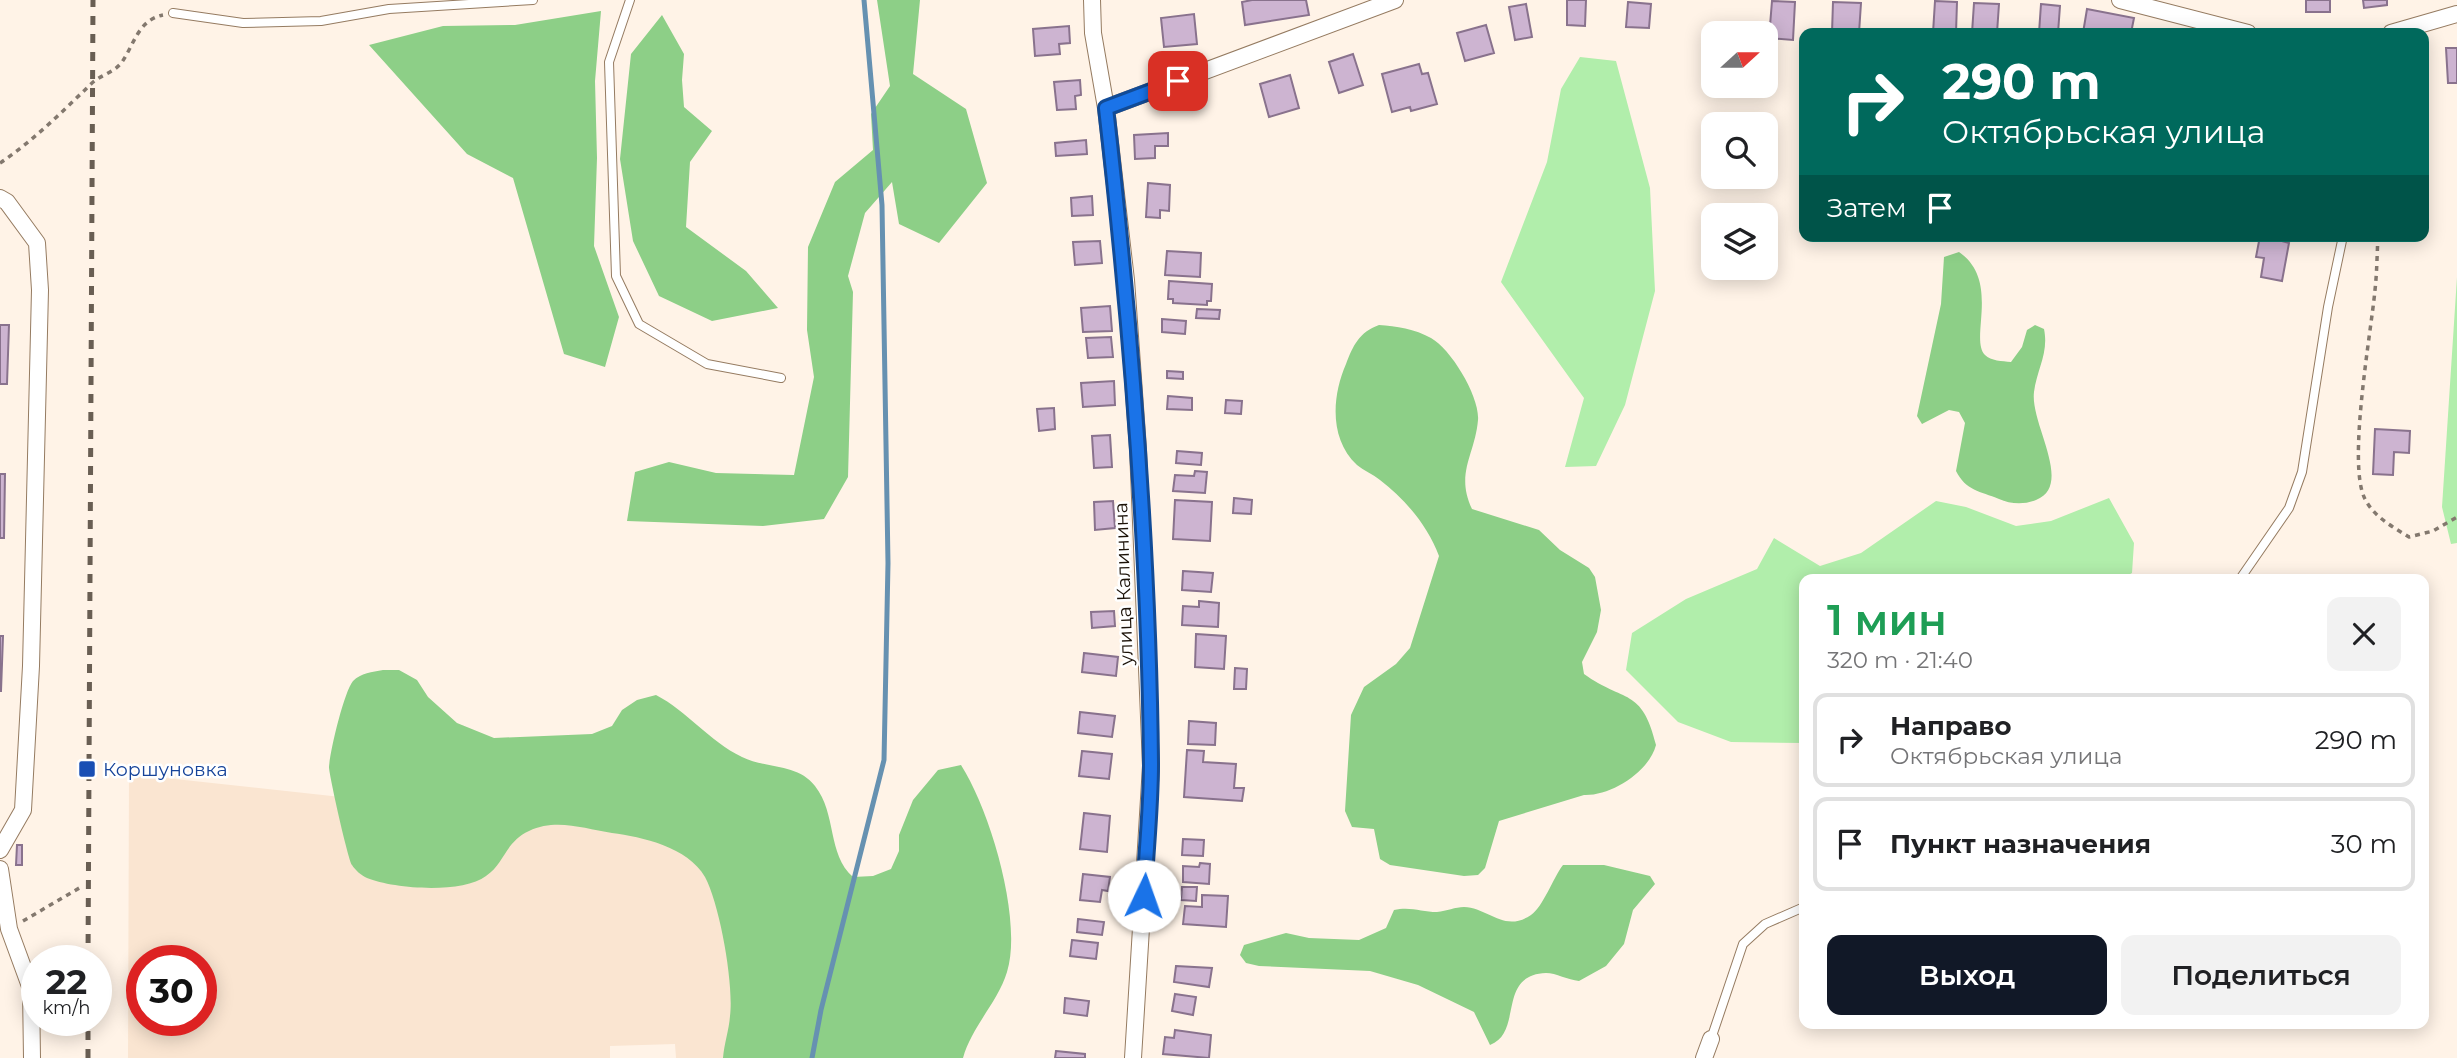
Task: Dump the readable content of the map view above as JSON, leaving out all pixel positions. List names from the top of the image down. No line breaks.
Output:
{"streets":{"street":["улица Калинина"]},"places":{"transit":["Коршуновка"]},"north":"right","page":{"turn":["290 m","Октябрьская улица"],"then":"Затем","heading":["1 мин","320 m · 21:40"],"list":[{"name":"Направо","note":"Октябрьская улица","value":"290 m"},{"name":"Пункт назначения","value":"30 m"}],"buttons":["Выход","Поделиться"],"speed":"22 km/h","limit":"30"}}
